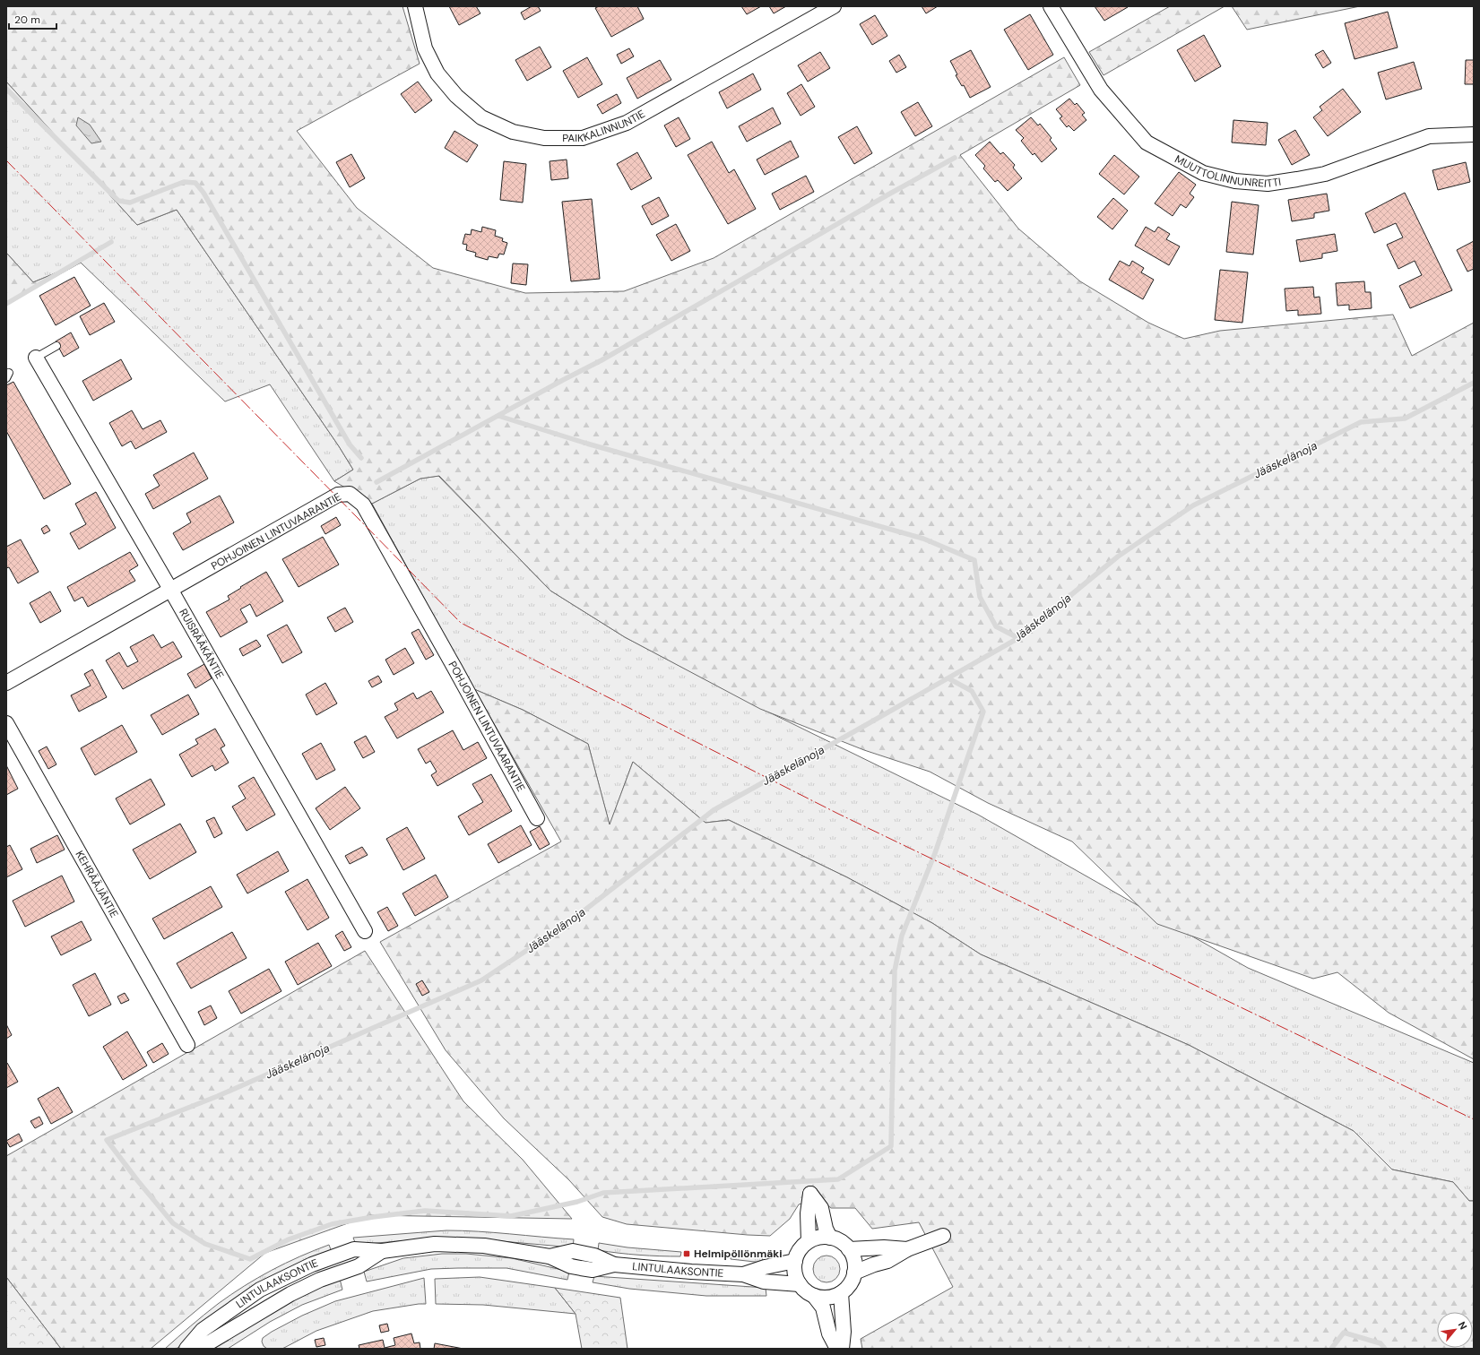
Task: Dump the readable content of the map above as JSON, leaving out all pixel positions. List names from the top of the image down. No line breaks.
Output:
{"streets":{"street":["PAIKKALINNUNTIE","MUUTTOLINNUNREITTI","POHJOINEN LINTUVAARANTIE","RUISRÄÄKÄNTIE","KEHRÄÄJÄNTIE","LINTULAAKSONTIE"]},"crossings":[["POHJOINEN LINTUVAARANTIE","RUISRÄÄKÄNTIE"]],"water":["Jääskelänoja"],"places":{"transit":["Helmipöllönmäki"]},"scale_bar":"20 m","north":"top right"}
